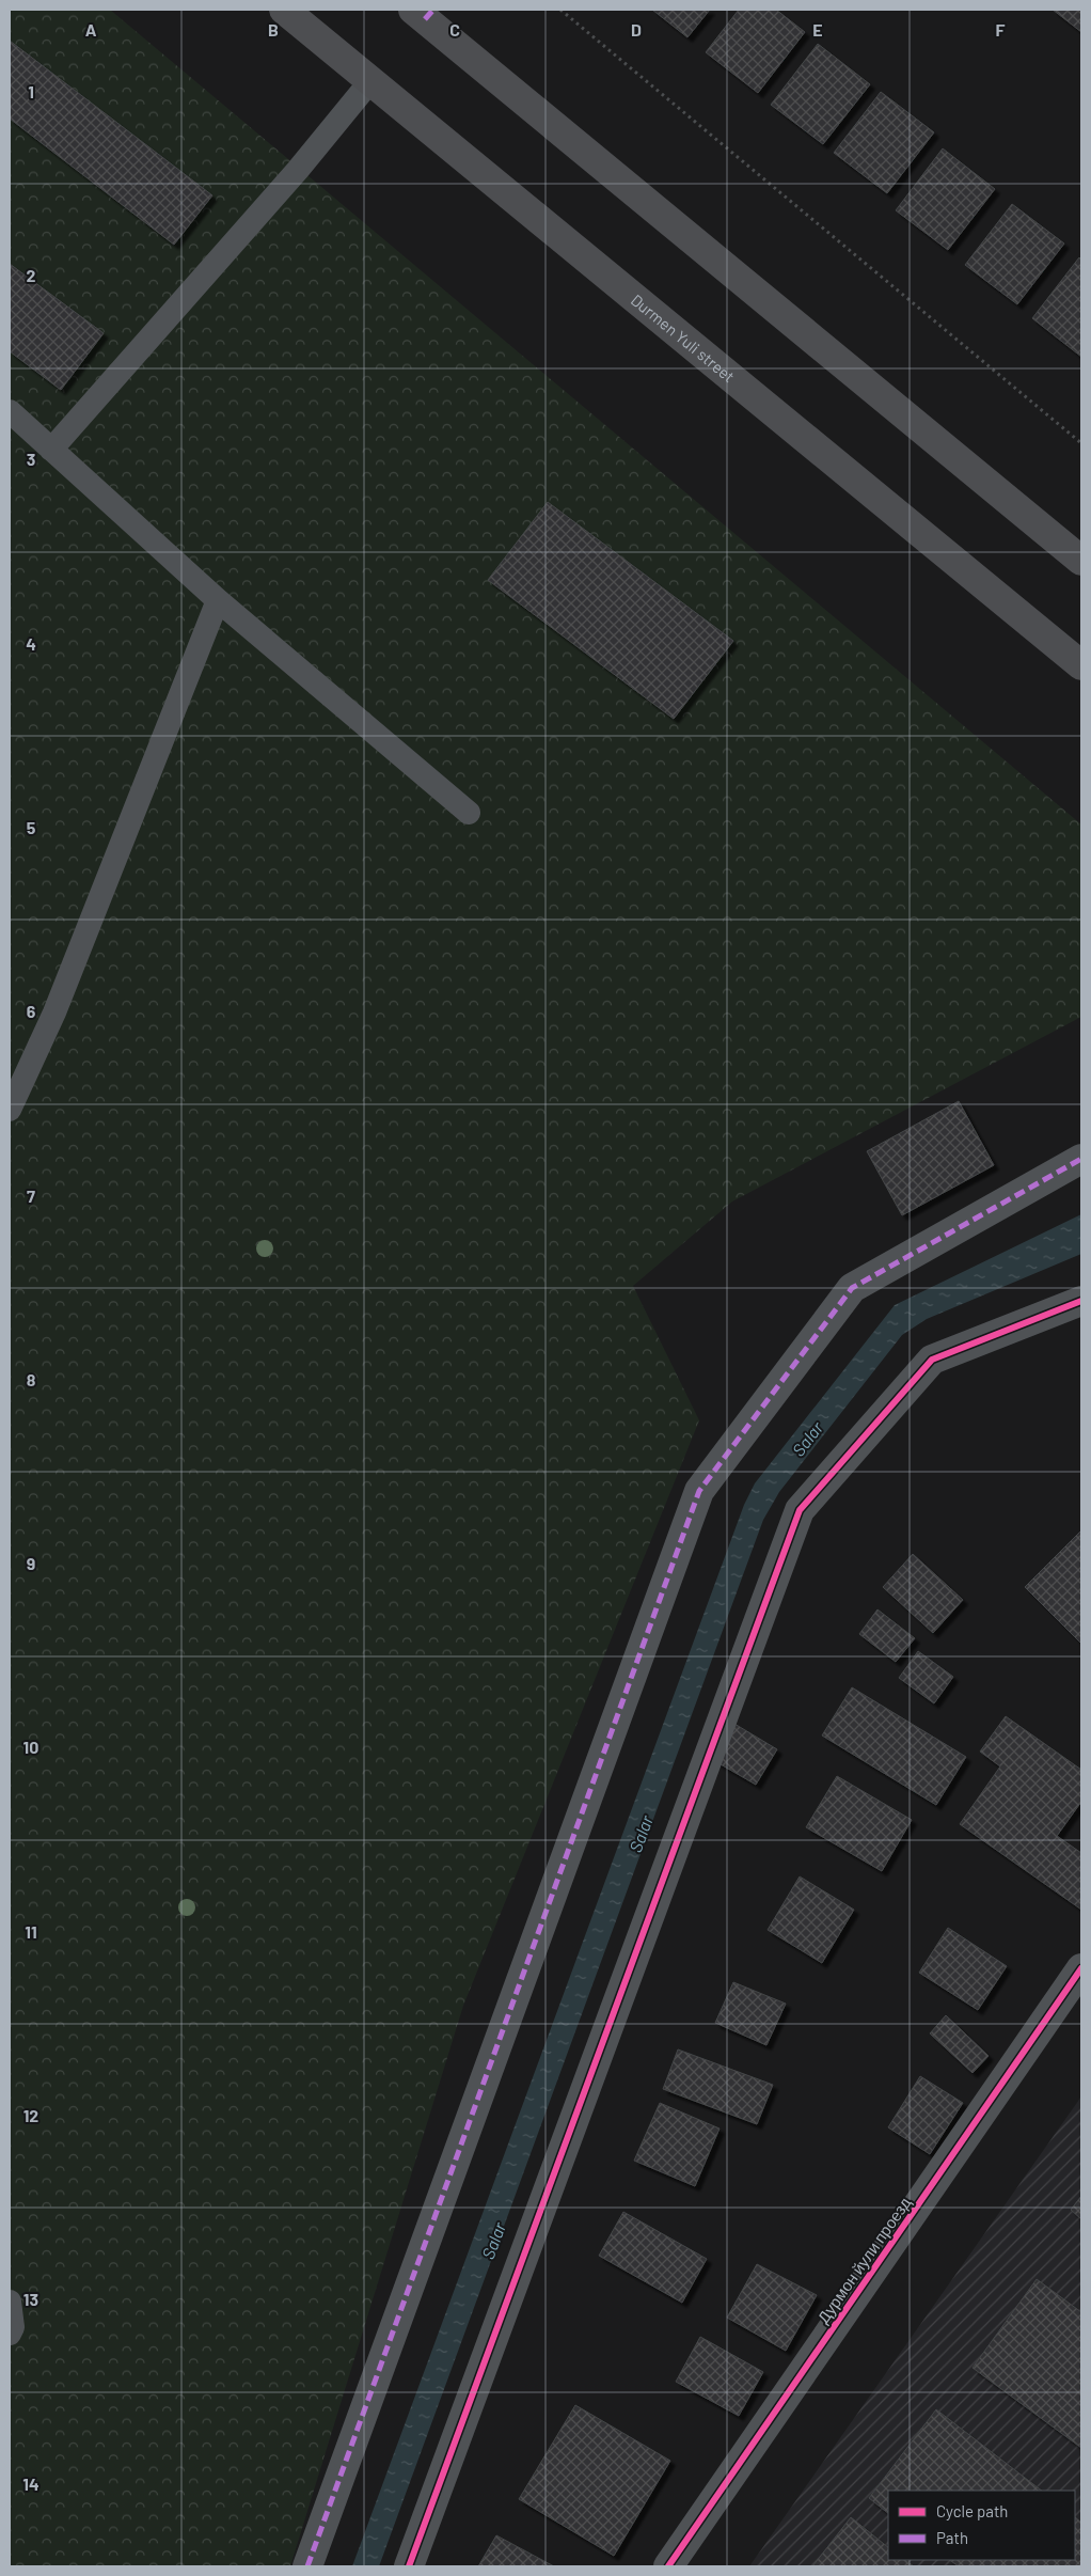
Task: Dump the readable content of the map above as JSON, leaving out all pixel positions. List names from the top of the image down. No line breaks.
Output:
{"streets":{"main road":["Durmen Yuli street"],"street":["Дурмон йули проезд"]},"water":["Salar"],"legend":["Cycle path","Path"],"grid":{"columns":["A","B","C","D","E","F"],"rows":["1","2","3","4","5","6","7","8","9","10","11","12","13","14"]}}
